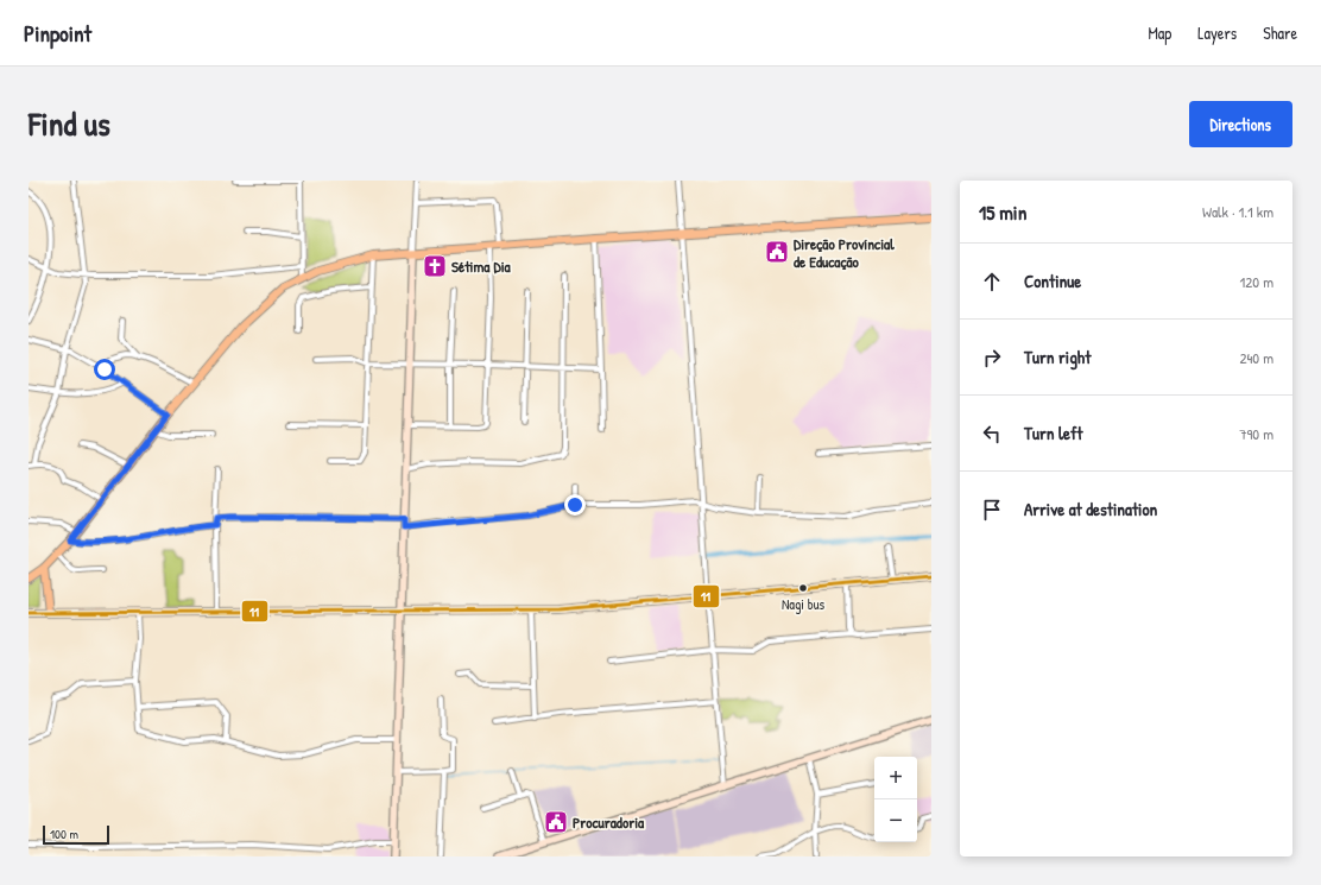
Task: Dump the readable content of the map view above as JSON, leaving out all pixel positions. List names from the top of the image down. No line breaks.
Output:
{"places":{"public building":["Direção Províncial de Educação","Procuradoria"],"church":["Sétima Dia"],"other":["Nagi bus"]},"lines":["transit line 11"],"scale_bar":"100 m","page":{"header":"Pinpoint","nav":["Map","Layers","Share"],"title":"Find us","buttons":"Directions","heading":["15 min","Walk · 1.1 km"],"list":[["Continue","120 m"],["Turn right","240 m"],["Turn left","790 m"],"Arrive at destination"],"map_buttons":["+","−"],"scale":"100 m"}}
